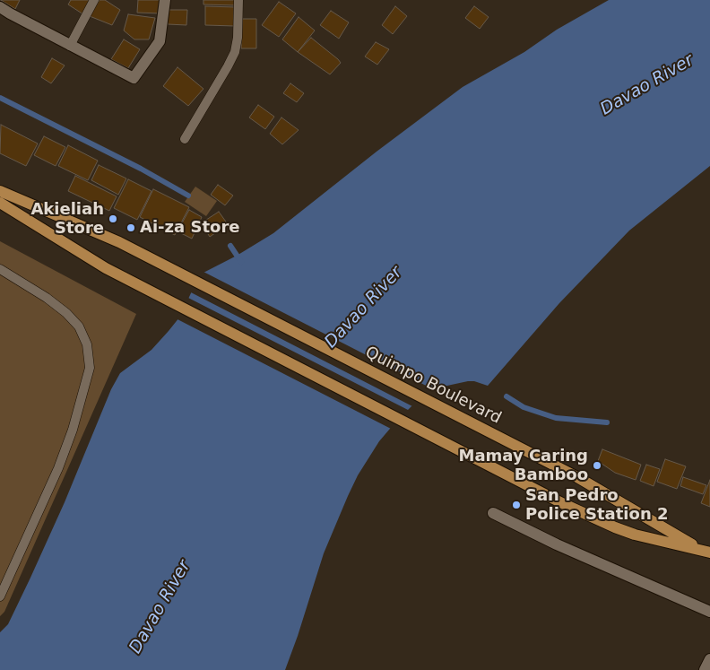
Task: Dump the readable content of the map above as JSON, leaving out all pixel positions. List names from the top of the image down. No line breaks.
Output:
{"streets":{"main road":["Quimpo Boulevard"]},"water":["Davao River"],"places":["Akieliah Store","Ai-za Store","Mamay Caring Bamboo","San Pedro Police Station 2"]}
